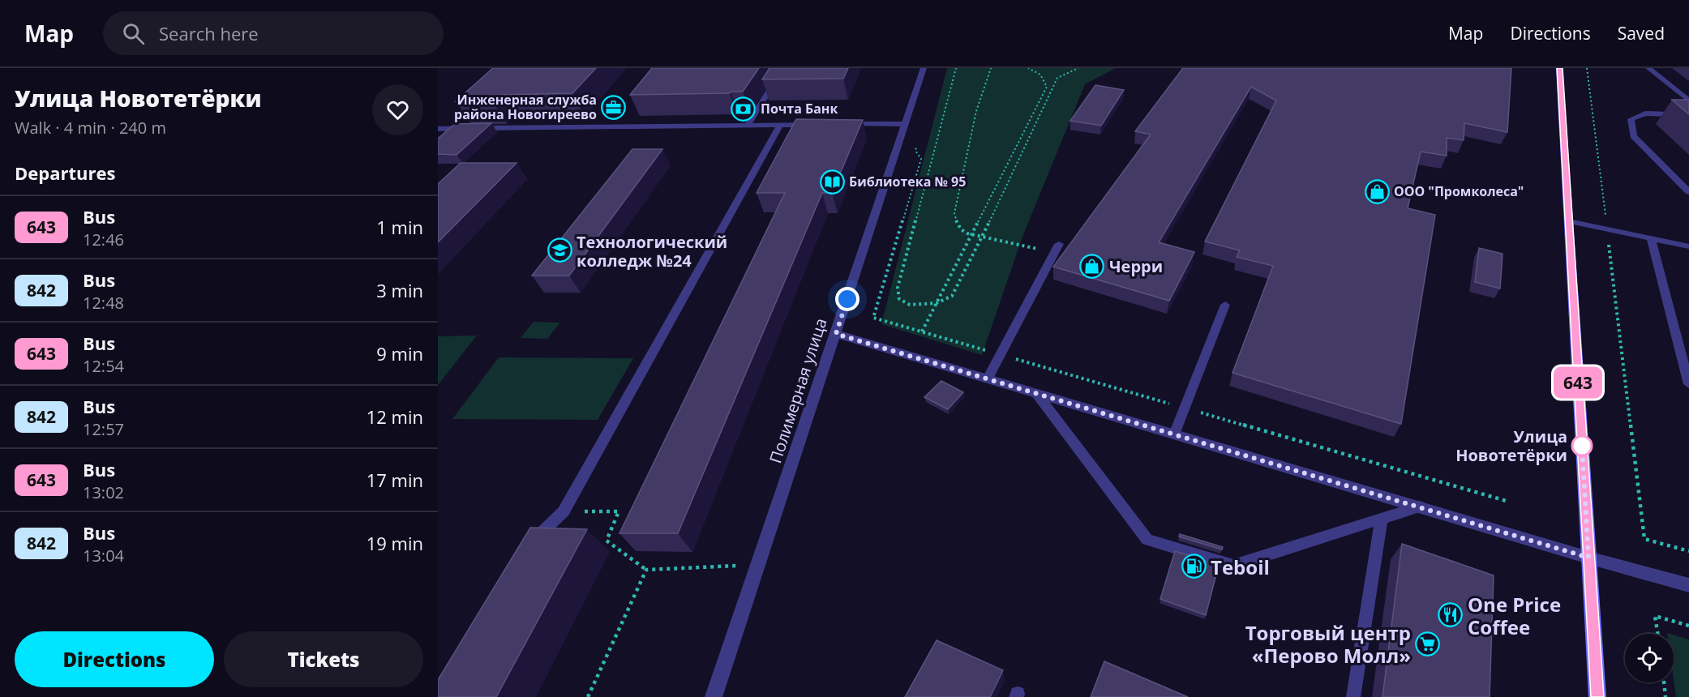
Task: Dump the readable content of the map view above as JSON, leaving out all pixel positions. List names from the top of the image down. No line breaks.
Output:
{"streets":{"street":["Полимерная улица"]},"places":{"office":["Инженерная служба района Новогиреево"],"bank":["Почта Банк"],"library":["Библиотека № 95"],"shop":["ООО \"Промколеса\"","Черри"],"school or university":["Технологический колледж №24"],"other":["Улица Новотетёрки"],"fuel station":["Teboil"],"restaurant":["One Price Coffee"],"supermarket":["Торговый центр «Перово Молл»"]},"lines":["bus line 643"],"page":{"header":"Map","search":"Search here","nav":["Map","Directions","Saved"],"heading":[["Улица Новотетёрки","Walk · 4 min · 240 m"],"Departures"],"on_map":"643","list":[{"mark":"643","name":"Bus","note":"12:46","value":"1 min"},{"mark":"842","name":"Bus","note":"12:48","value":"3 min"},{"mark":"643","name":"Bus","note":"12:54","value":"9 min"},{"mark":"842","name":"Bus","note":"12:57","value":"12 min"},{"mark":"643","name":"Bus","note":"13:02","value":"17 min"},{"mark":"842","name":"Bus","note":"13:04","value":"19 min"}],"buttons":["Directions","Tickets"]}}
